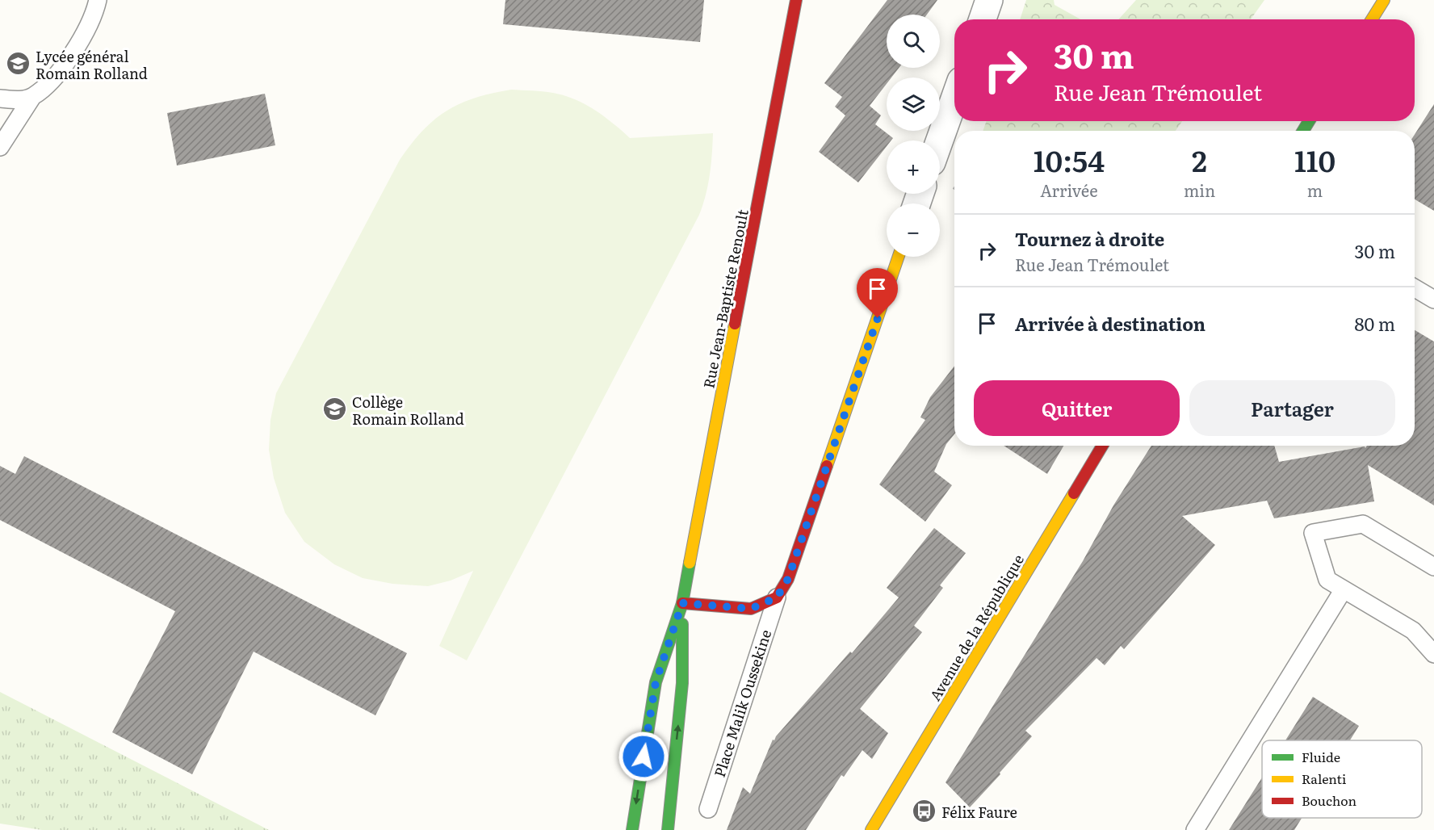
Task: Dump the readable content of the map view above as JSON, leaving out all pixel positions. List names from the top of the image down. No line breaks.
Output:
{"streets":{"main road":["Rue Jean-Baptiste Renoult","Avenue de la République"],"lane":["Place Malik Oussekine"]},"places":{"school or university":["Lycée général Romain Rolland","Collège Romain Rolland"],"bus stop":["Félix Faure"]},"legend":["Fluide","Ralenti","Bouchon"],"page":{"map_buttons":["+","−"],"turn":["30 m","Rue Jean Trémoulet"],"eta":["10:54","Arrivée","2","min","110","m"],"list":[{"name":"Tournez à droite","note":"Rue Jean Trémoulet","value":"30 m"},{"name":"Arrivée à destination","value":"80 m"}],"buttons":["Quitter","Partager"]}}
